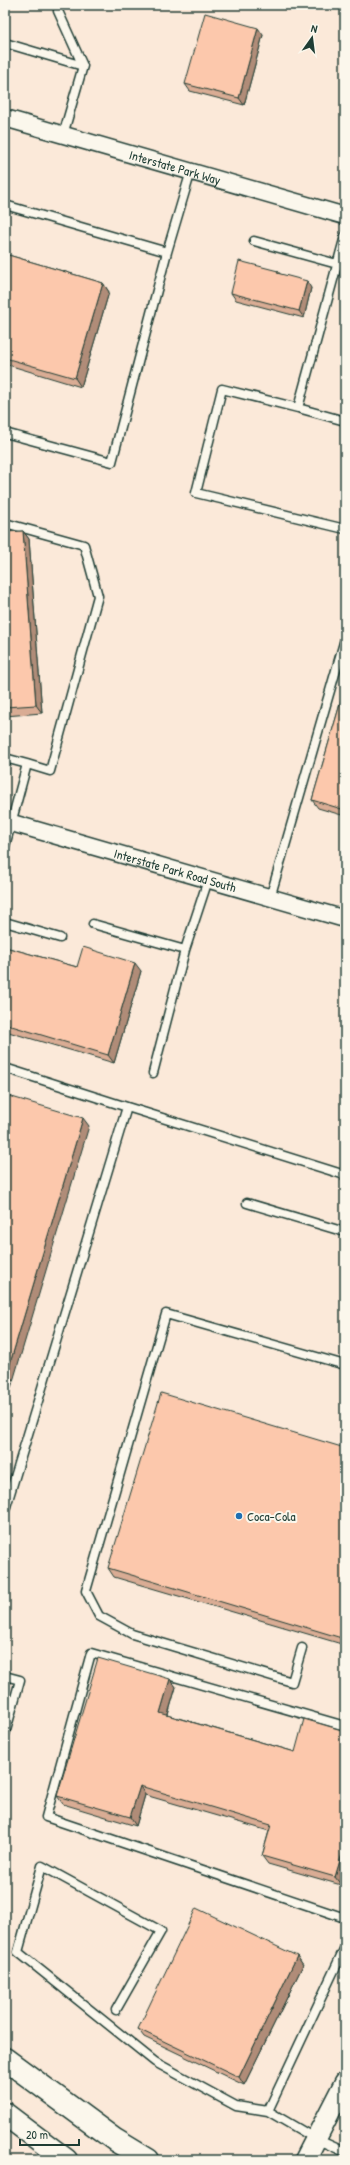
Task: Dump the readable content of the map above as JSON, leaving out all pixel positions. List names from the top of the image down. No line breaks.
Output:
{"streets":{"street":["Interstate Park Way","Interstate Park Road South"]},"places":["Coca-Cola"],"scale_bar":"20 m","north":"top"}
